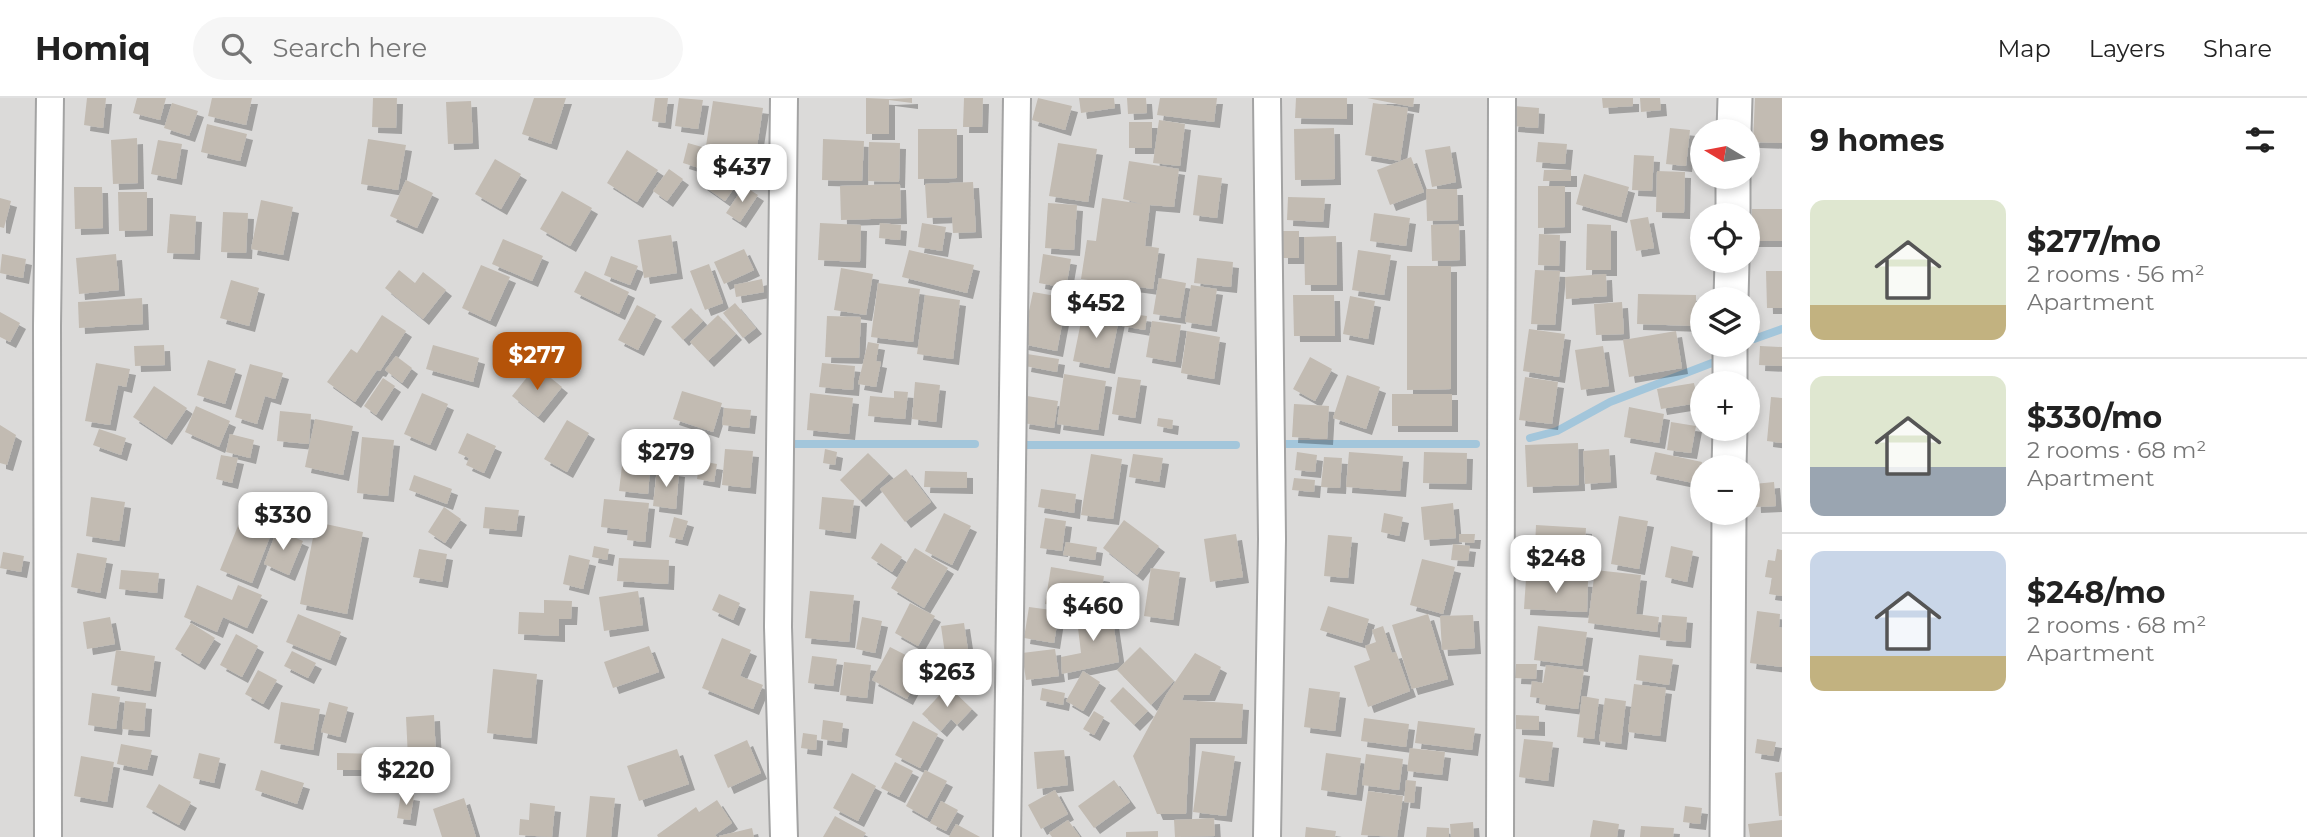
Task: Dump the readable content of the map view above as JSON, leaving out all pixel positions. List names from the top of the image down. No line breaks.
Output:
{"north":"left","page":{"header":"Homiq","search":"Search here","nav":["Map","Layers","Share"],"heading":"9 homes","map_buttons":["+","−"],"price":["$437","$452","$277","$279","$330","$248","$460","$263","$220"],"list":[{"name":"$277/mo","note":"2 rooms · 56 m² · Apartment"},{"name":"$330/mo","note":"2 rooms · 68 m² · Apartment"},{"name":"$248/mo","note":"2 rooms · 68 m² · Apartment"}]}}
